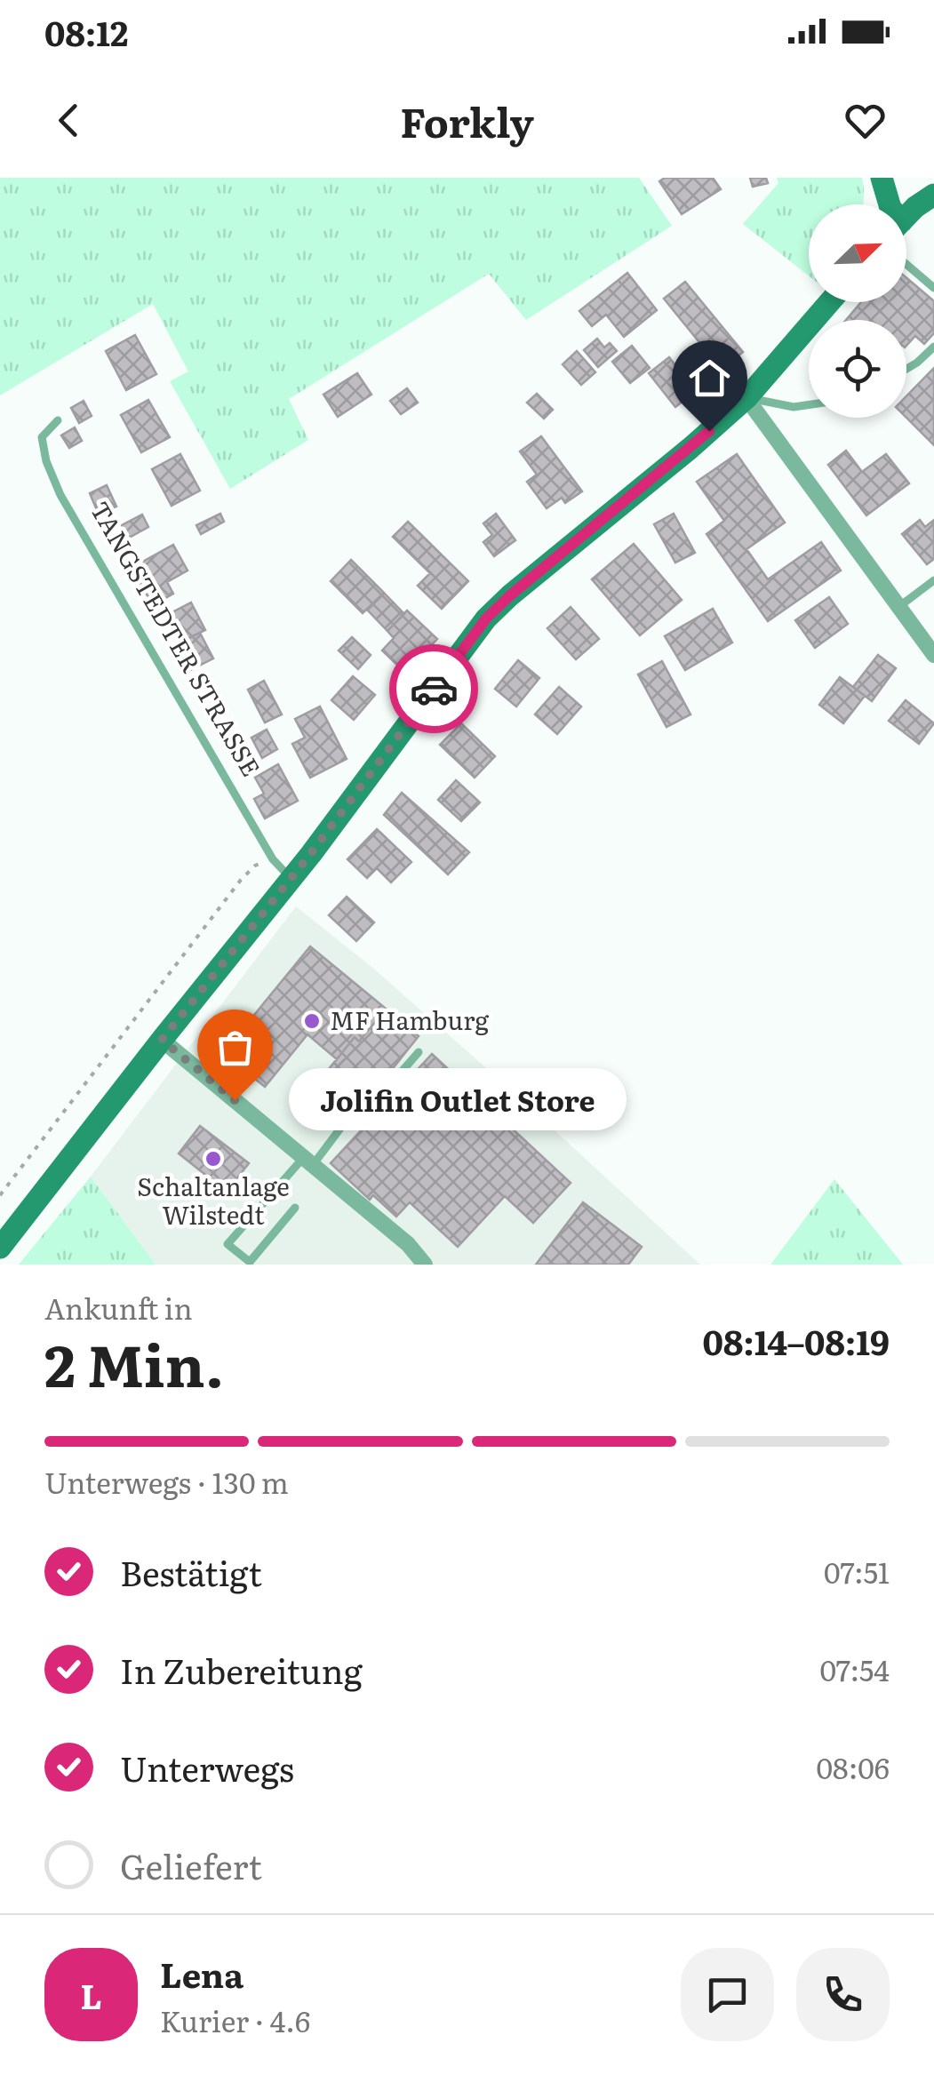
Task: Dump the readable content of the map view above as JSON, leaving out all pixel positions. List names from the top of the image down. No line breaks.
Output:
{"streets":{"lane":["TANGSTEDTER STRASSE"]},"places":["MF Hamburg","Jolifin Outlet Store","Schaltanlage Wilstedt"],"north":"top right","page":{"status":"08:12","header":"Forkly","bubble":"Jolifin Outlet Store","heading":["2 Min.","Ankunft in","08:14–08:19"],"panel":["Lena","Kurier · 4.6"],"bar":"Unterwegs · 130 m","list":[["Bestätigt","07:51"],["In Zubereitung","07:54"],["Unterwegs","08:06"],"Geliefert"],"round":"L"}}
